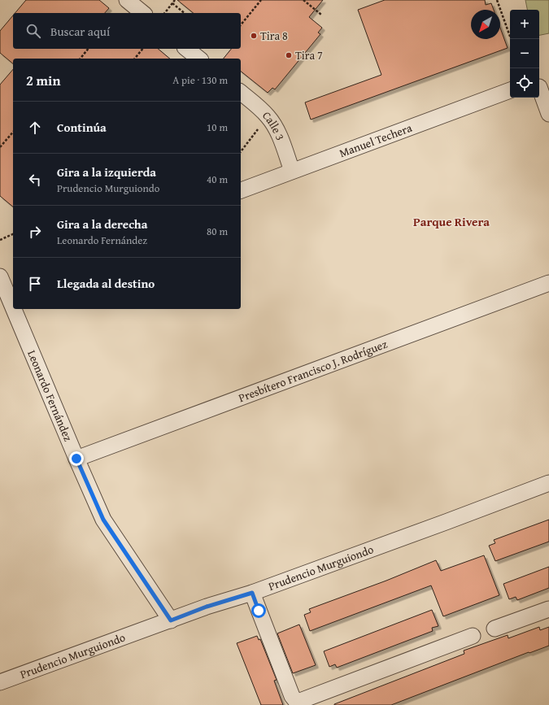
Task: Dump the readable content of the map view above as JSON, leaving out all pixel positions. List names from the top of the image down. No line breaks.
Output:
{"streets":{"street":["Calle 3","Manuel Techera","Presbítero Francisco J. Rodríguez","Leonardo Fernández","Prudencio Murguiondo"]},"crossings":[["Calle 3","Manuel Techera"],["Presbítero Francisco J. Rodríguez","Leonardo Fernández"],["Leonardo Fernández","Prudencio Murguiondo"]],"districts":["Parque Rivera"],"places":["Tira 8","Tira 7"],"north":"bottom left","page":{"map_buttons":["+","−"],"search":"Buscar aquí","heading":["2 min","A pie · 130 m"],"list":[["Continúa","10 m"],["Gira a la izquierda","Prudencio Murguiondo","40 m"],["Gira a la derecha","Leonardo Fernández","80 m"],"Llegada al destino"]}}
